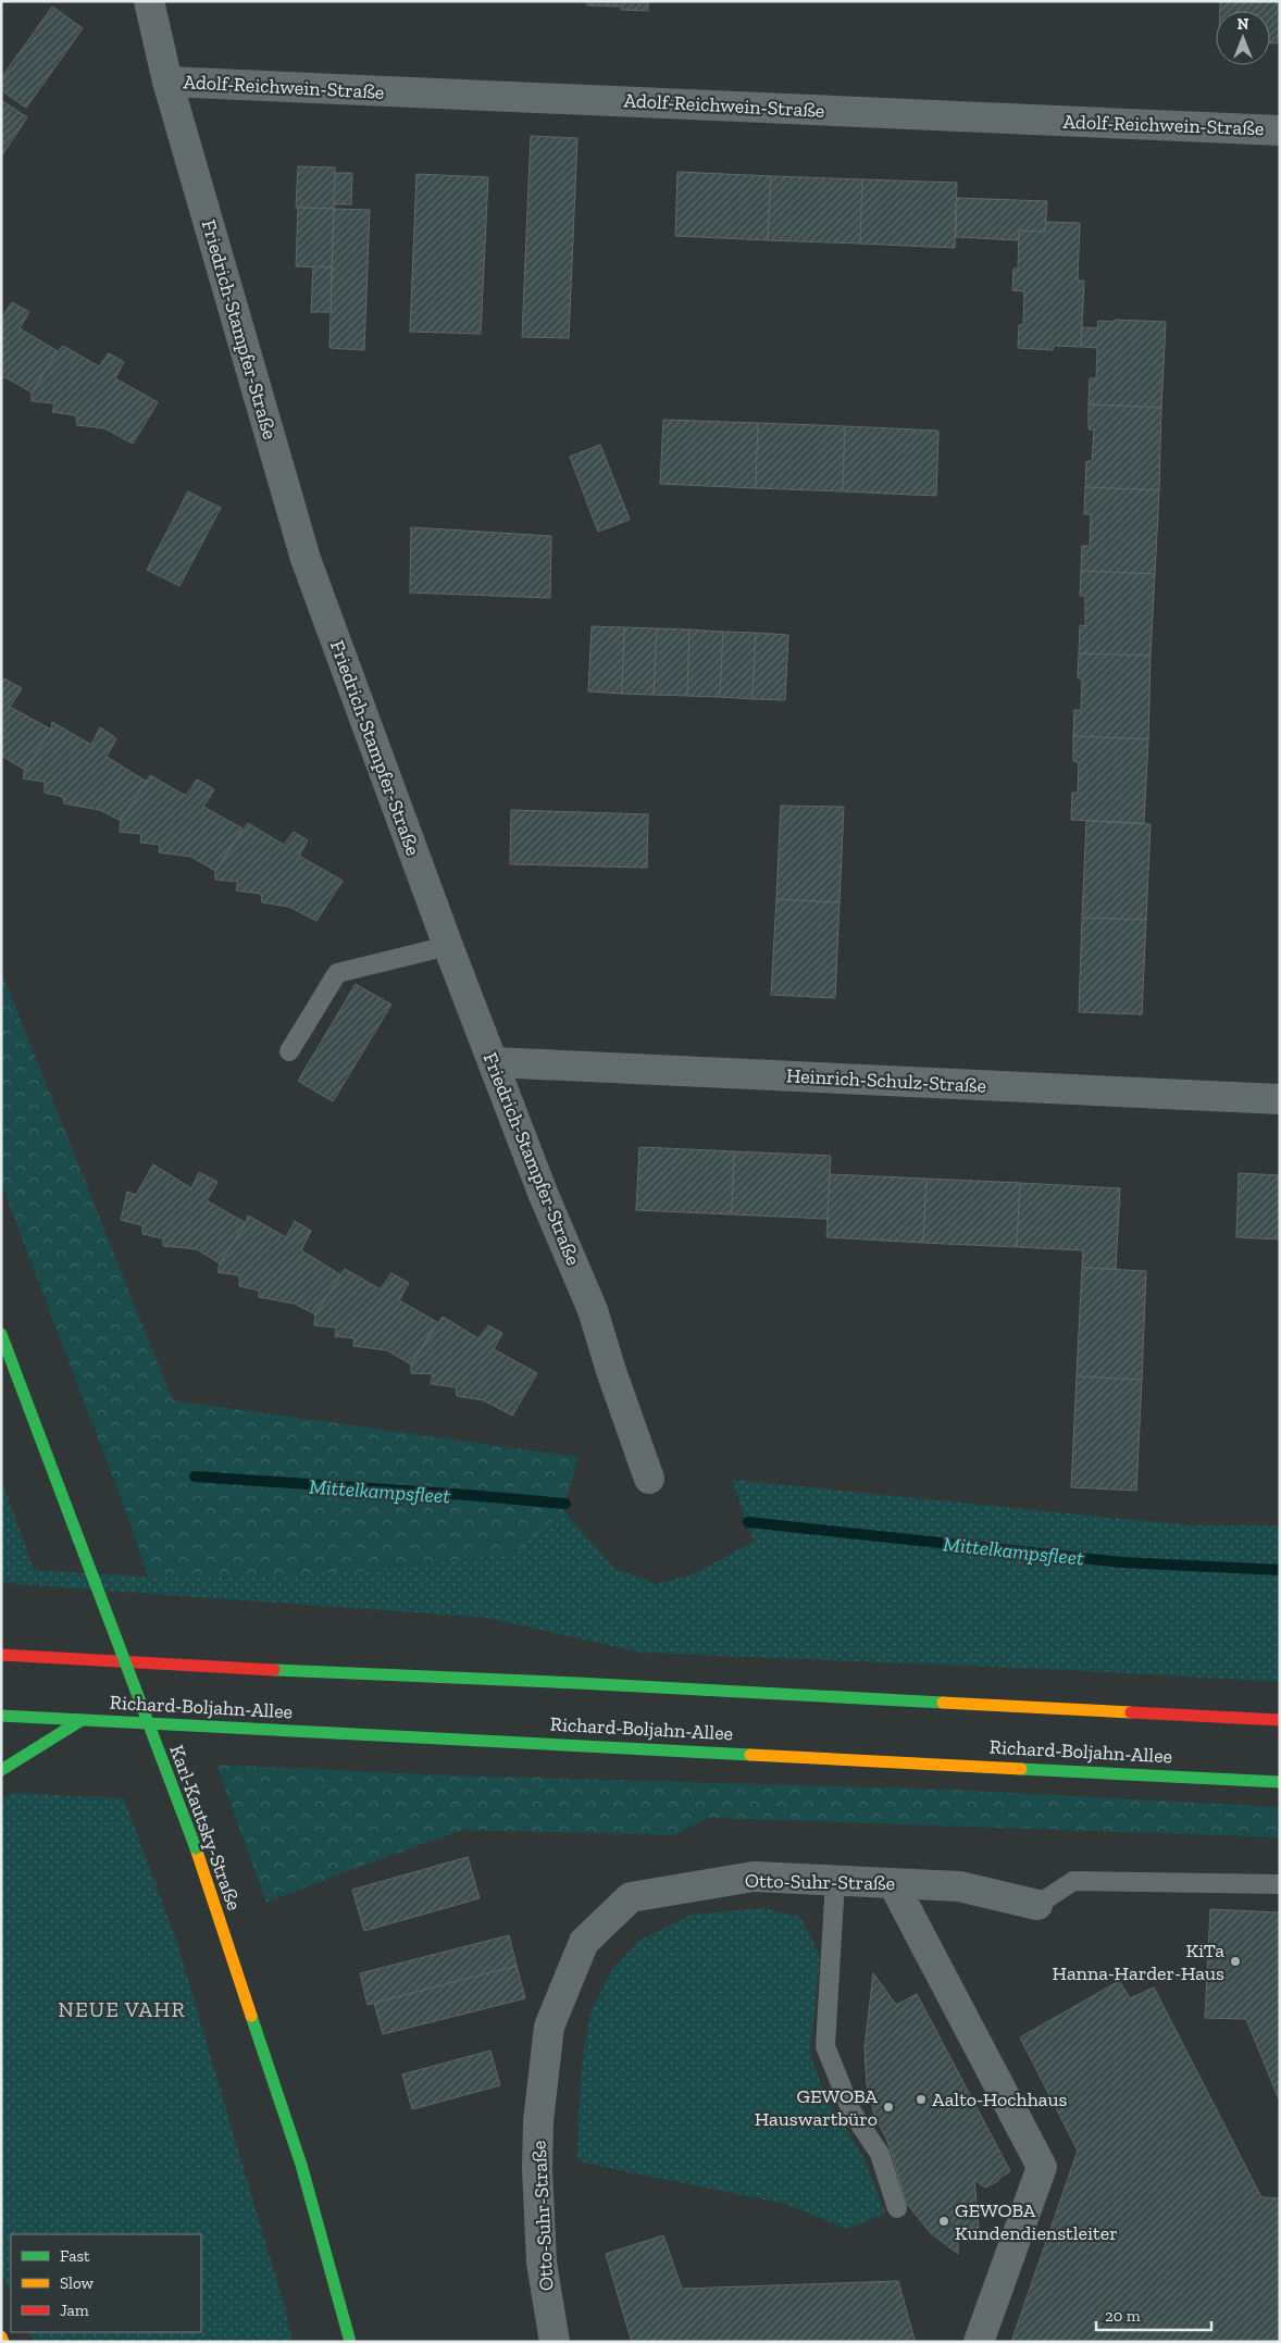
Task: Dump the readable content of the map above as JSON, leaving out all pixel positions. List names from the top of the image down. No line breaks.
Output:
{"streets":{"main road":["Richard-Boljahn-Allee","Karl-Kautsky-Straße"],"street":["Adolf-Reichwein-Straße","Friedrich-Stampfer-Straße","Heinrich-Schulz-Straße","Otto-Suhr-Straße"]},"crossings":[["Adolf-Reichwein-Straße","Friedrich-Stampfer-Straße"],["Friedrich-Stampfer-Straße","Heinrich-Schulz-Straße"]],"districts":["NEUE VAHR"],"water":["Mittelkampsfleet"],"places":["KiTa Hanna-Harder-Haus","Aalto-Hochhaus","GEWOBA Hauswartbüro","GEWOBA Kundendienstleiter"],"legend":["Fast","Slow","Jam"],"scale_bar":"20 m","north":"top"}
